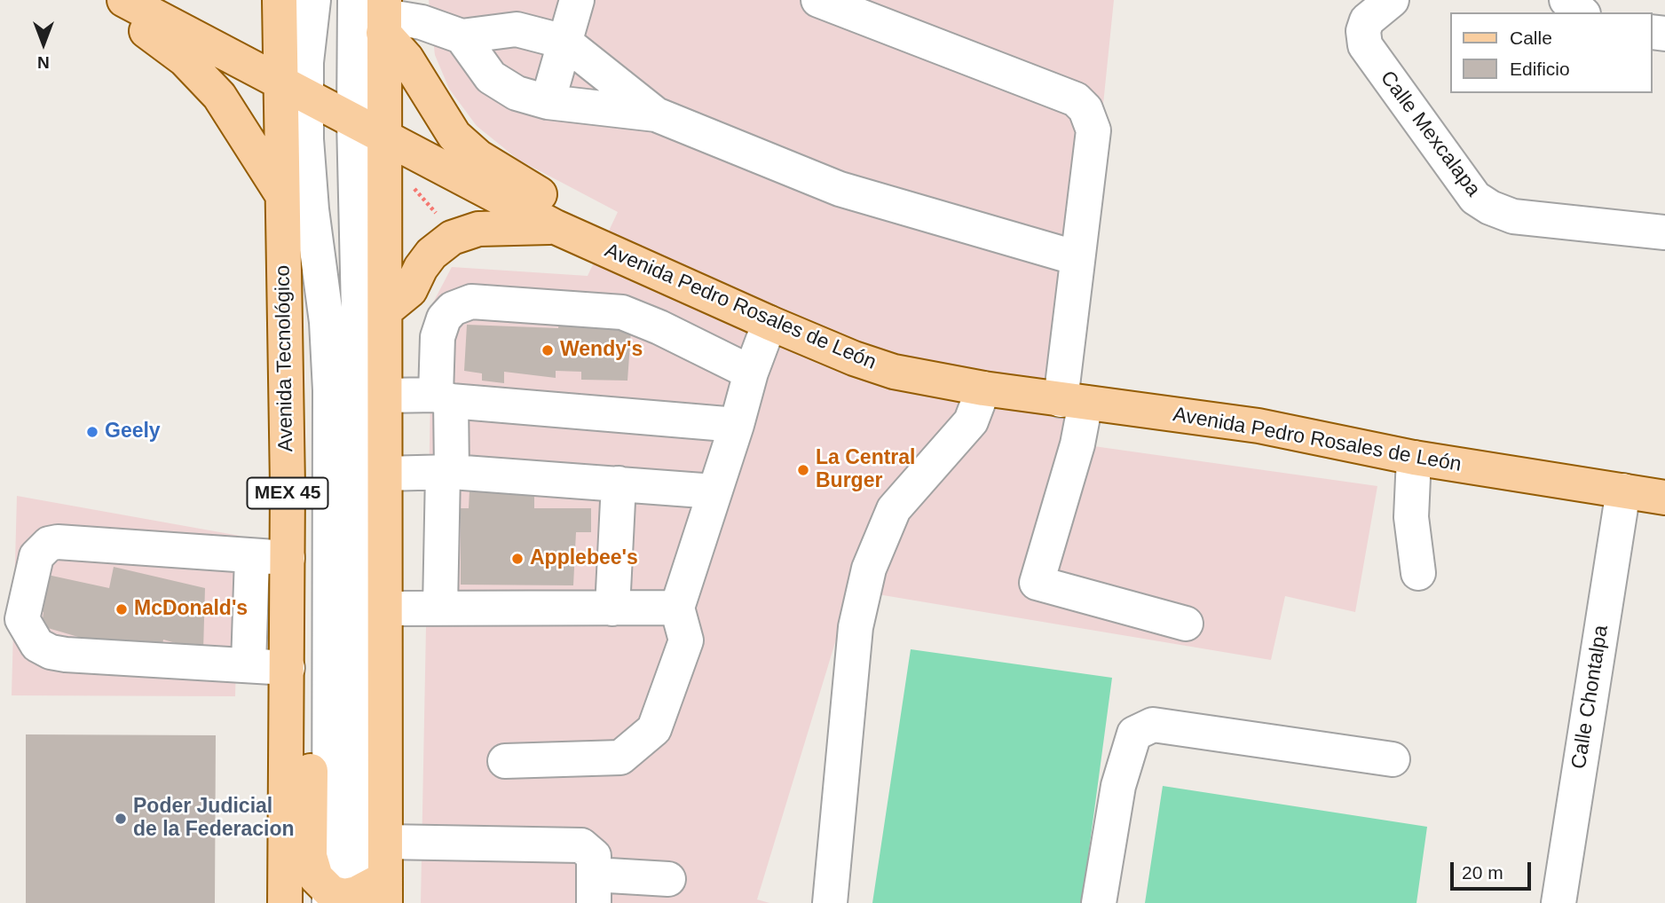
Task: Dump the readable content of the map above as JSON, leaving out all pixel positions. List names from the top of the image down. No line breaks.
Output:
{"streets":{"main road":["Avenida Pedro Rosales de León","Avenida Tecnológico","MEX 45"],"street":["Calle Mexcalapa","Calle Chontalpa"]},"crossings":[["Avenida Pedro Rosales de León","Avenida Tecnológico"],["Avenida Pedro Rosales de León","Calle Chontalpa"]],"places":["Wendy's","Geely","La Central Burger","Applebee's","McDonald's","Poder Judicial de la Federacion"],"legend":["Calle","Edificio"],"scale_bar":"20 m","north":"bottom"}
